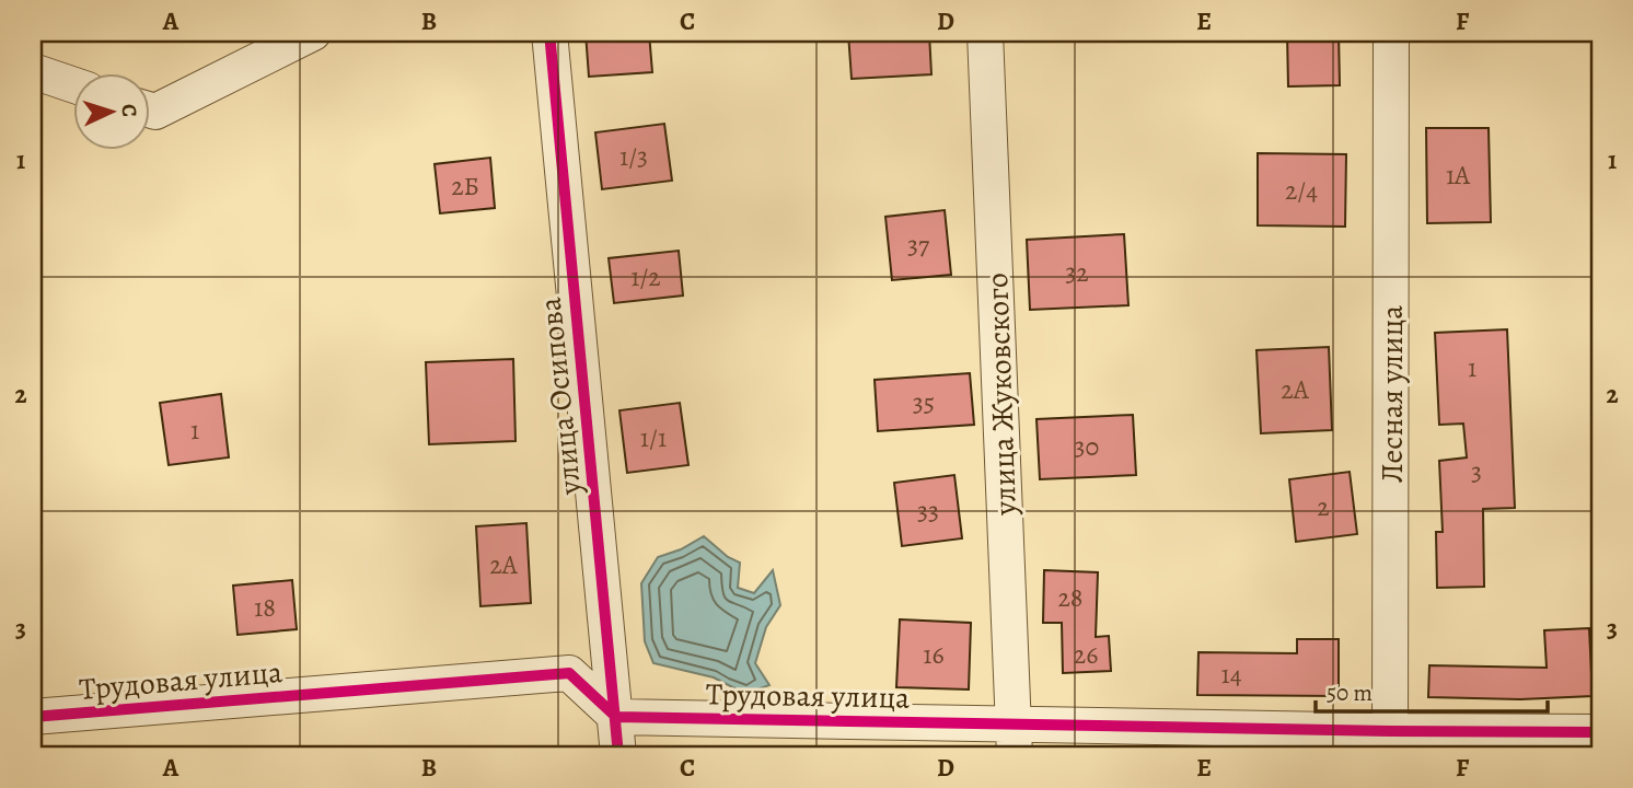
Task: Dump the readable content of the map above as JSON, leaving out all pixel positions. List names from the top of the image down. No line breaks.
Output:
{"streets":{"street":["улица Жуковского","Лесная улица","улица Осипова","Трудовая улица"]},"crossings":[["улица Жуковского","Трудовая улица"],["Лесная улица","Трудовая улица"],["улица Осипова","Трудовая улица"]],"house_numbers":["1/3","1А","2Б","2/4","37","32","1/2","1","2А","35","1","1/1","30","3","2","33","2А","28","18","16","26","14"],"scale_bar":"50 m","north":"right","grid":{"columns":["A","B","C","D","E","F"],"rows":["1","2","3"]}}
